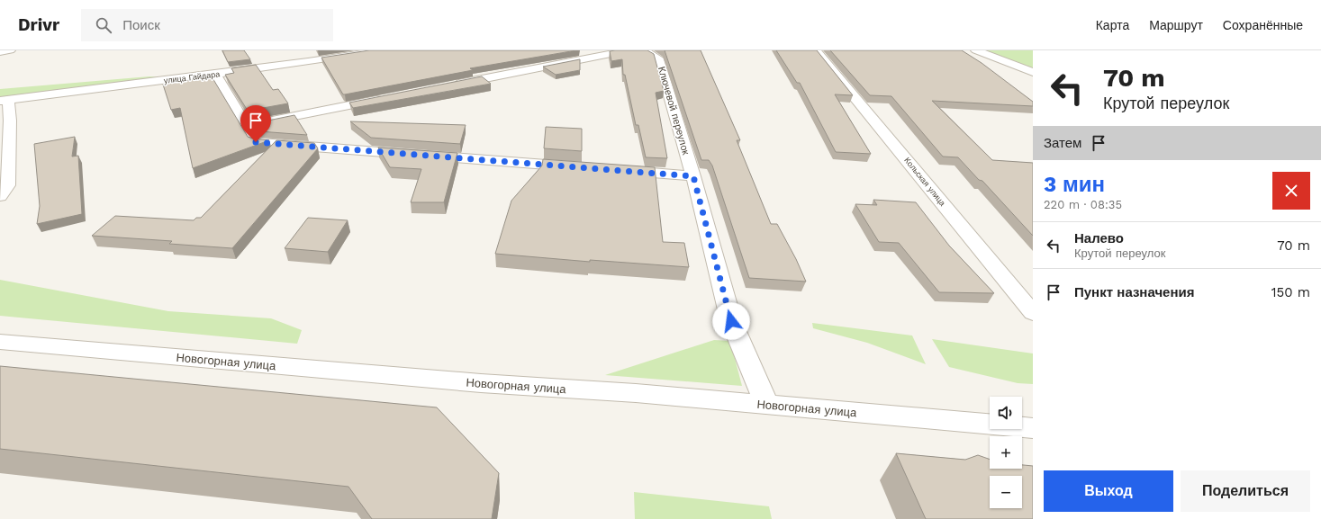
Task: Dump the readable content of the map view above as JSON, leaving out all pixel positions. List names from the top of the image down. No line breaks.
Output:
{"streets":{"street":["улица Гайдара","Ключевой переулок","Кольская улица","Новогорная улица"]},"crossings":[["Ключевой переулок","Новогорная улица"]],"page":{"header":"Drivr","search":"Поиск","nav":["Карта","Маршрут","Сохранённые"],"turn":["70 m","Крутой переулок"],"then":"Затем","heading":["3 мин","220 m · 08:35"],"list":[{"name":"Налево","note":"Крутой переулок","value":"70 m"},{"name":"Пункт назначения","value":"150 m"}],"map_buttons":["+","−"],"buttons":["Выход","Поделиться"]}}
